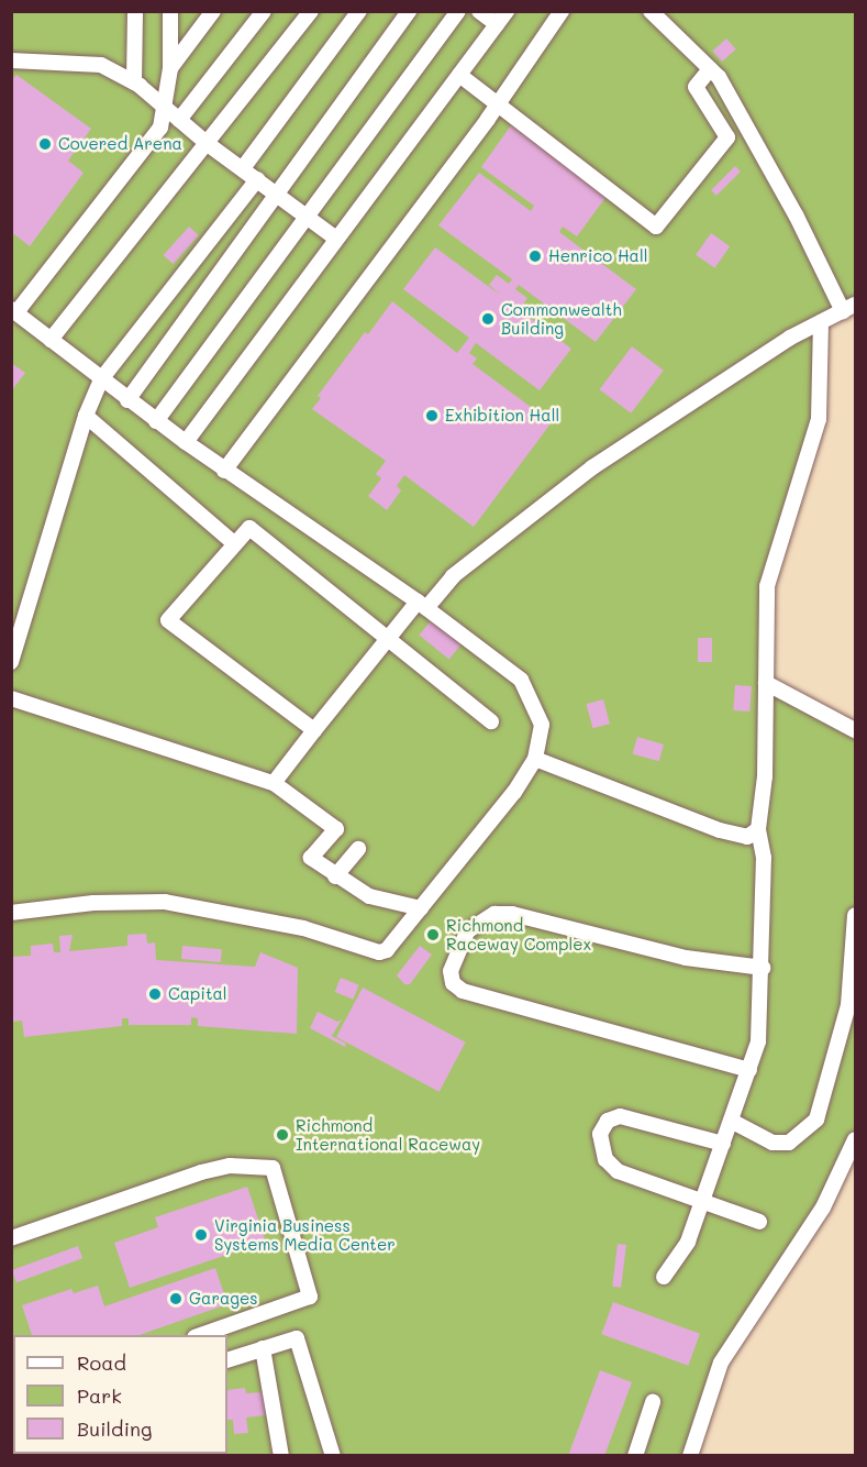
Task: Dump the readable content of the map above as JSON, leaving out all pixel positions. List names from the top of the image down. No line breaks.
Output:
{"places":["Covered Arena","Henrico Hall","Commonwealth Building","Exhibition Hall","Richmond Raceway Complex","Capital","Richmond International Raceway","Virginia Business Systems Media Center","Garages"],"legend":["Road","Park","Building"]}
